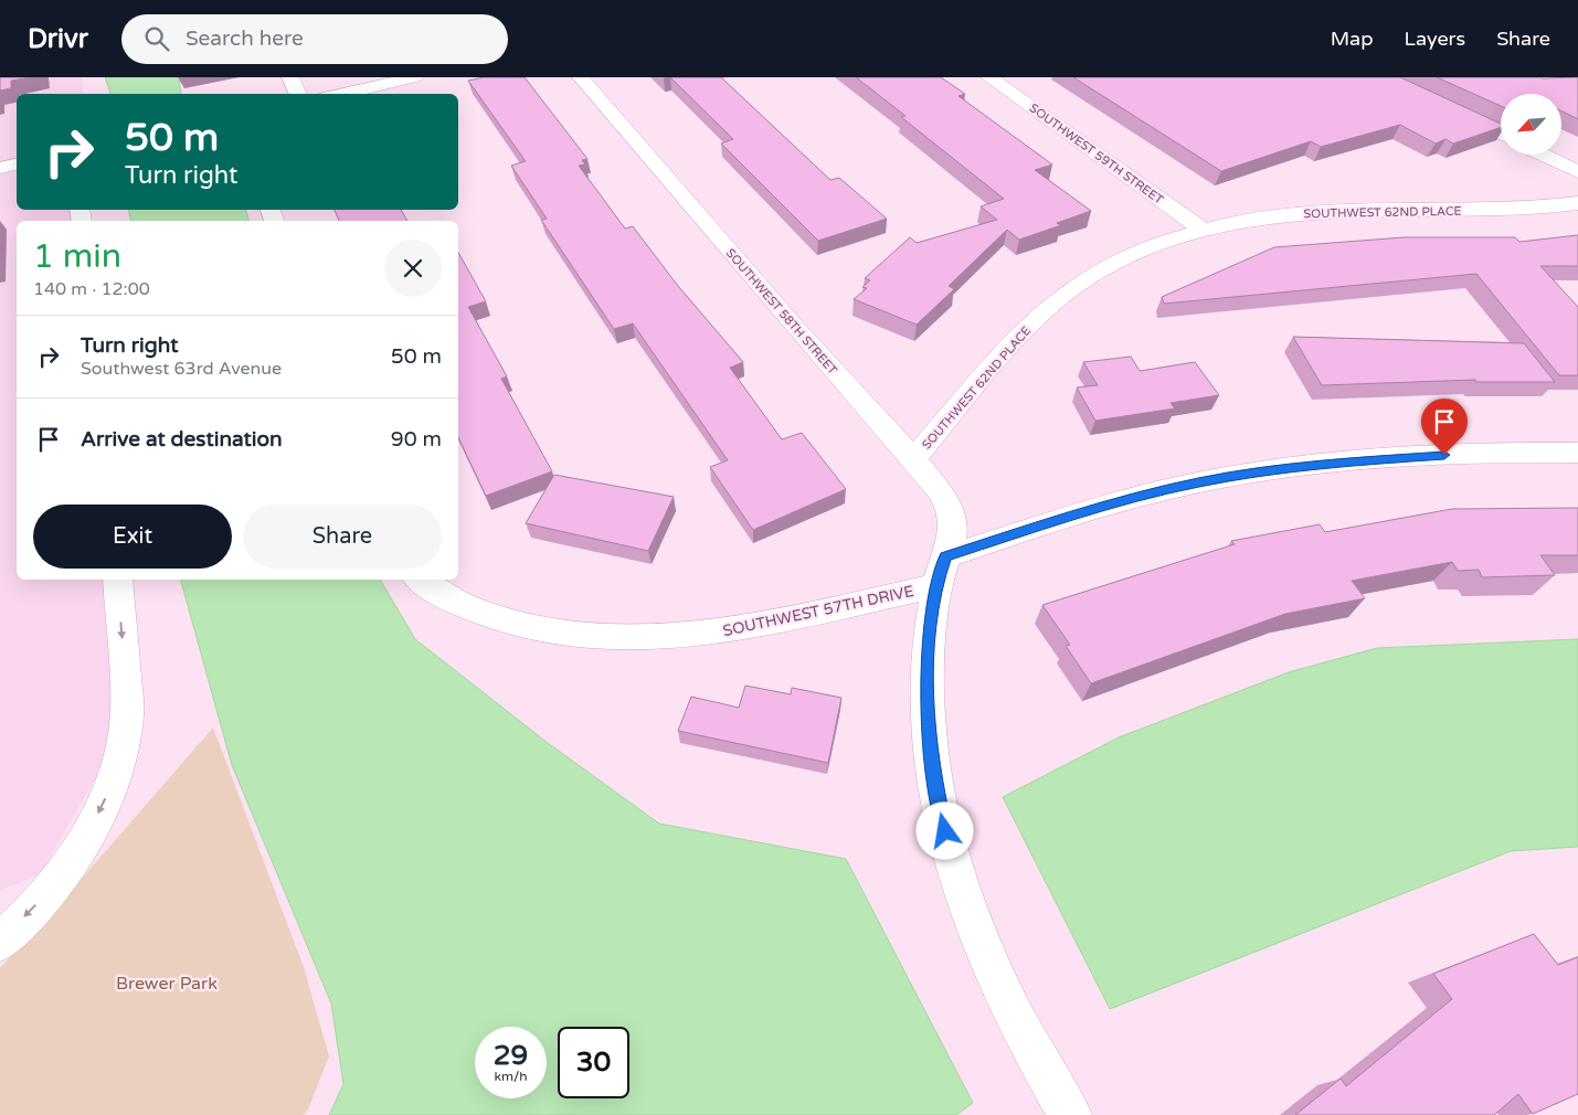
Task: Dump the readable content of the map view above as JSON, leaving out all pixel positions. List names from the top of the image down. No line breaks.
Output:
{"streets":{"street":["SOUTHWEST 59TH STREET","SOUTHWEST 62ND PLACE","SOUTHWEST 58TH STREET","SOUTHWEST 57TH DRIVE"]},"crossings":[["SOUTHWEST 59TH STREET","SOUTHWEST 62ND PLACE"],["SOUTHWEST 62ND PLACE","SOUTHWEST 58TH STREET"],["SOUTHWEST 58TH STREET","SOUTHWEST 57TH DRIVE"]],"parks":["Brewer Park"],"north":"bottom left","page":{"header":"Drivr","search":"Search here","nav":["Map","Layers","Share"],"turn":["50 m","Turn right"],"heading":["1 min","140 m · 12:00"],"list":[{"name":"Turn right","note":"Southwest 63rd Avenue","value":"50 m"},{"name":"Arrive at destination","value":"90 m"}],"buttons":["Exit","Share"],"speed":"29 km/h","limit":"30"}}
